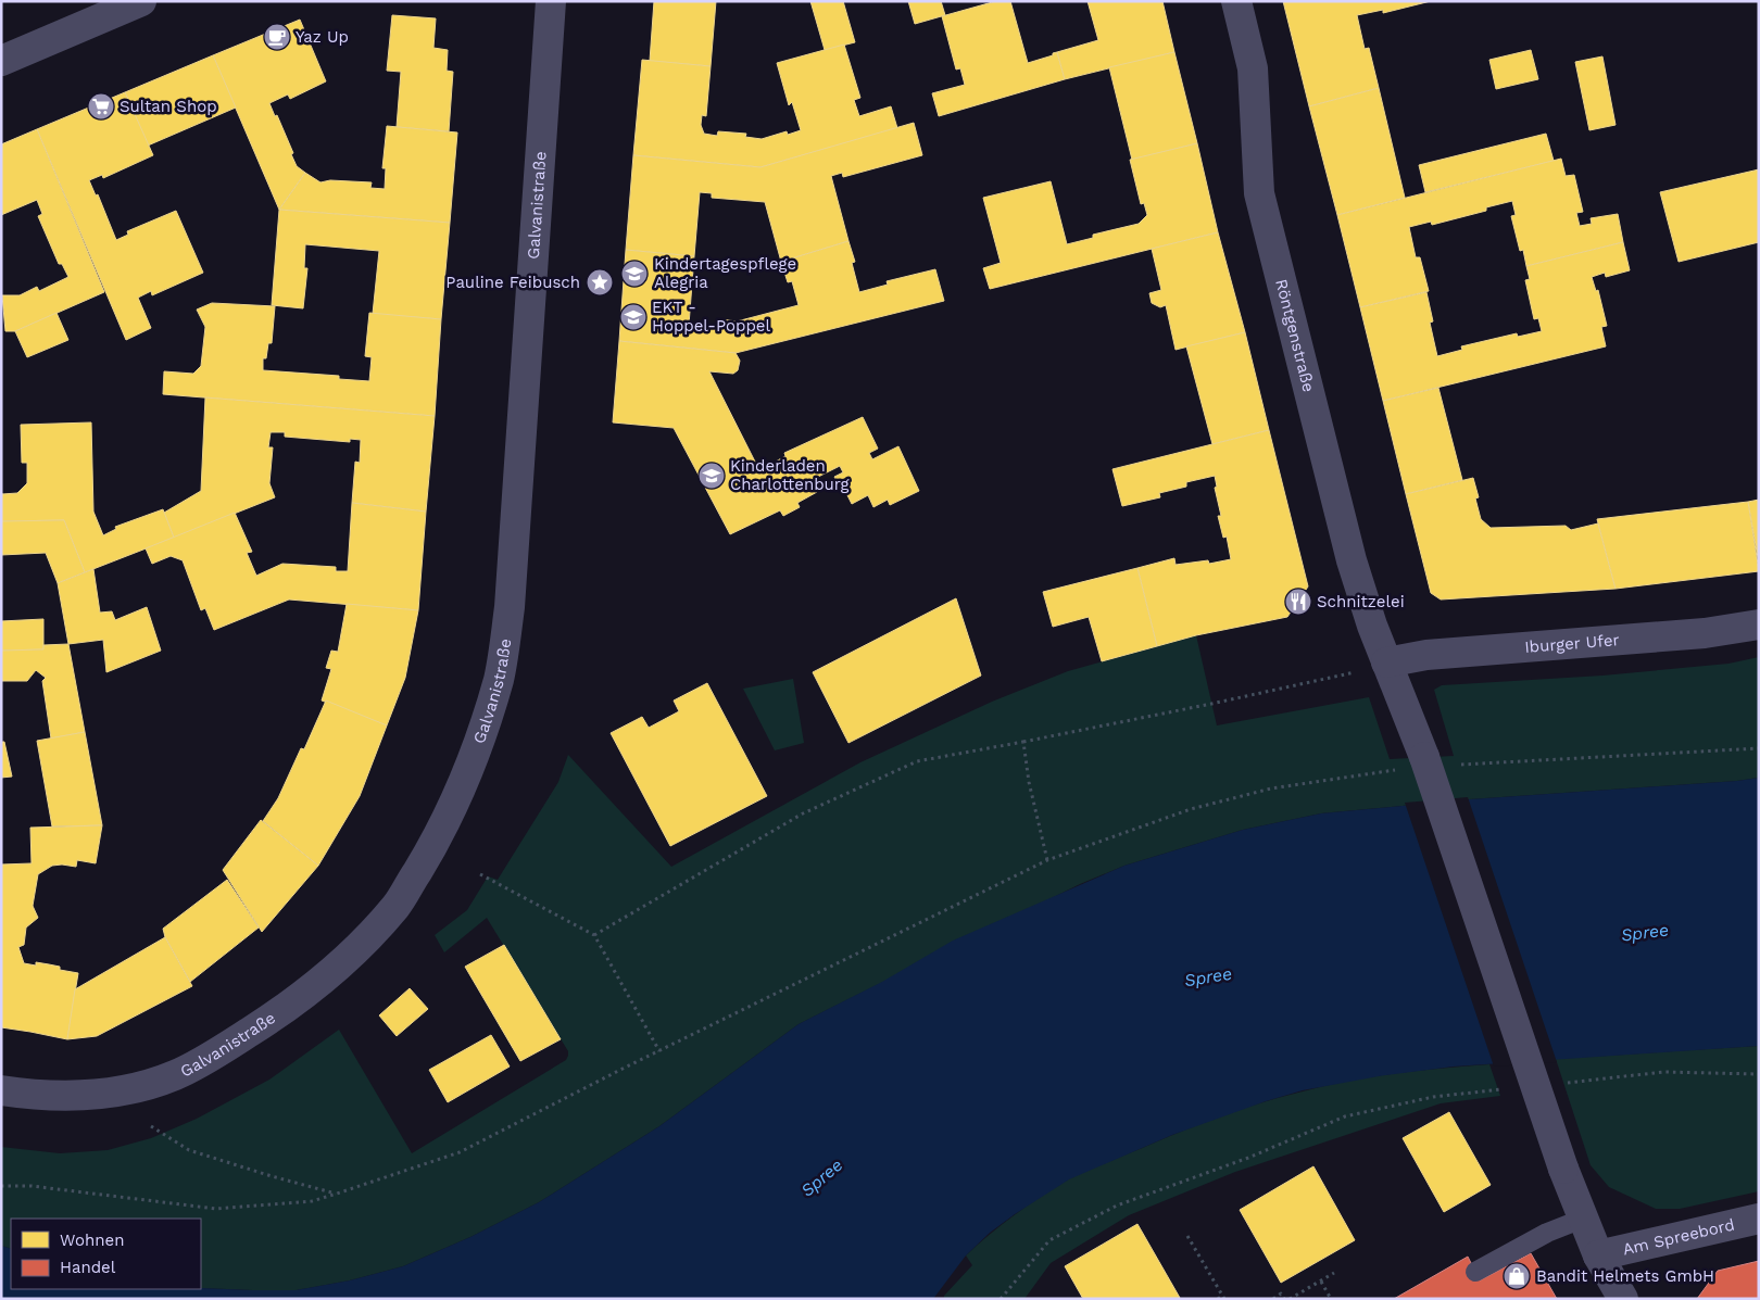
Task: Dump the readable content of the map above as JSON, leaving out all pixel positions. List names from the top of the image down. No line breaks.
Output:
{"streets":{"street":["Galvanistraße","Röntgenstraße","Iburger Ufer","Am Spreebord"]},"crossings":[["Röntgenstraße","Iburger Ufer"],["Röntgenstraße","Am Spreebord"]],"water":["Spree"],"places":{"cafe":["Yaz Up"],"supermarket":["Sultan Shop"],"school or university":["Kindertagespflege Alegria","EKT - Hoppel-Poppel","Kinderladen Charlottenburg"],"place":["Pauline Feibusch"],"restaurant":["Schnitzelei"],"shop":["Bandit Helmets GmbH"]},"legend":["Wohnen","Handel"]}
